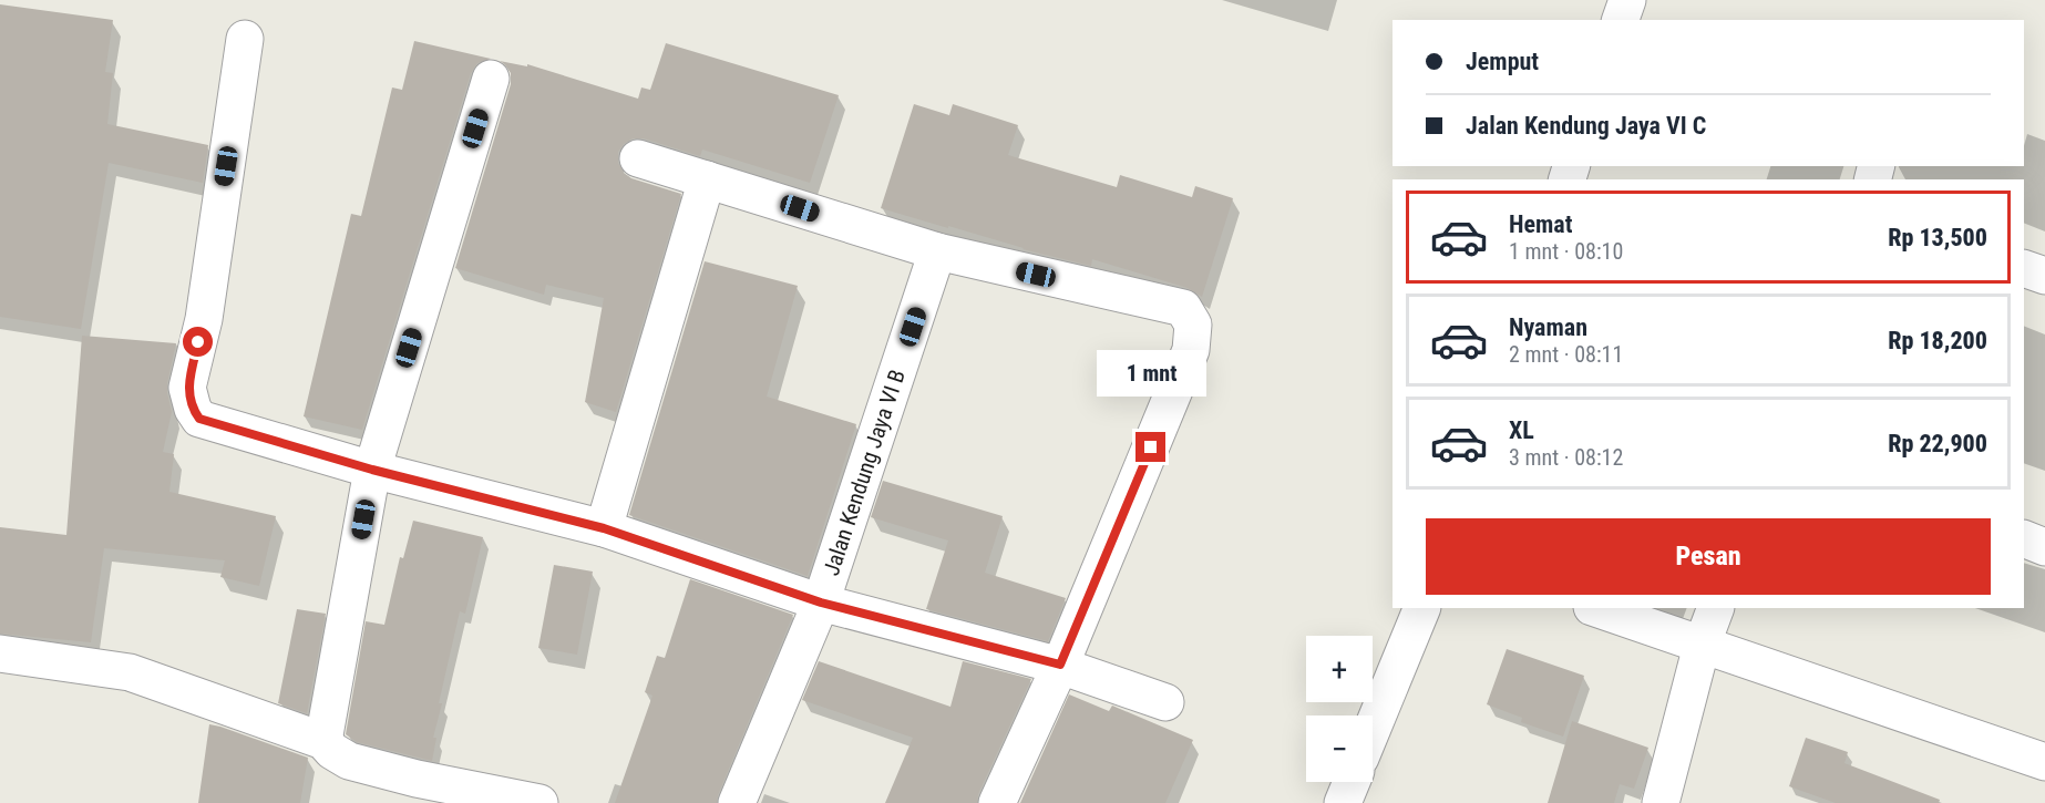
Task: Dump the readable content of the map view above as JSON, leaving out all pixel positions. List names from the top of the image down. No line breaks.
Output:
{"streets":{"street":["Jalan Kendung Jaya VI B"]},"page":{"banner":["Jemput","Jalan Kendung Jaya VI C"],"list":[{"name":"Hemat","note":"1 mnt · 08:10","value":"Rp 13,500"},{"name":"Nyaman","note":"2 mnt · 08:11","value":"Rp 18,200"},{"name":"XL","note":"3 mnt · 08:12","value":"Rp 22,900"}],"bubble":"1 mnt","buttons":"Pesan","map_buttons":["+","−"]}}
